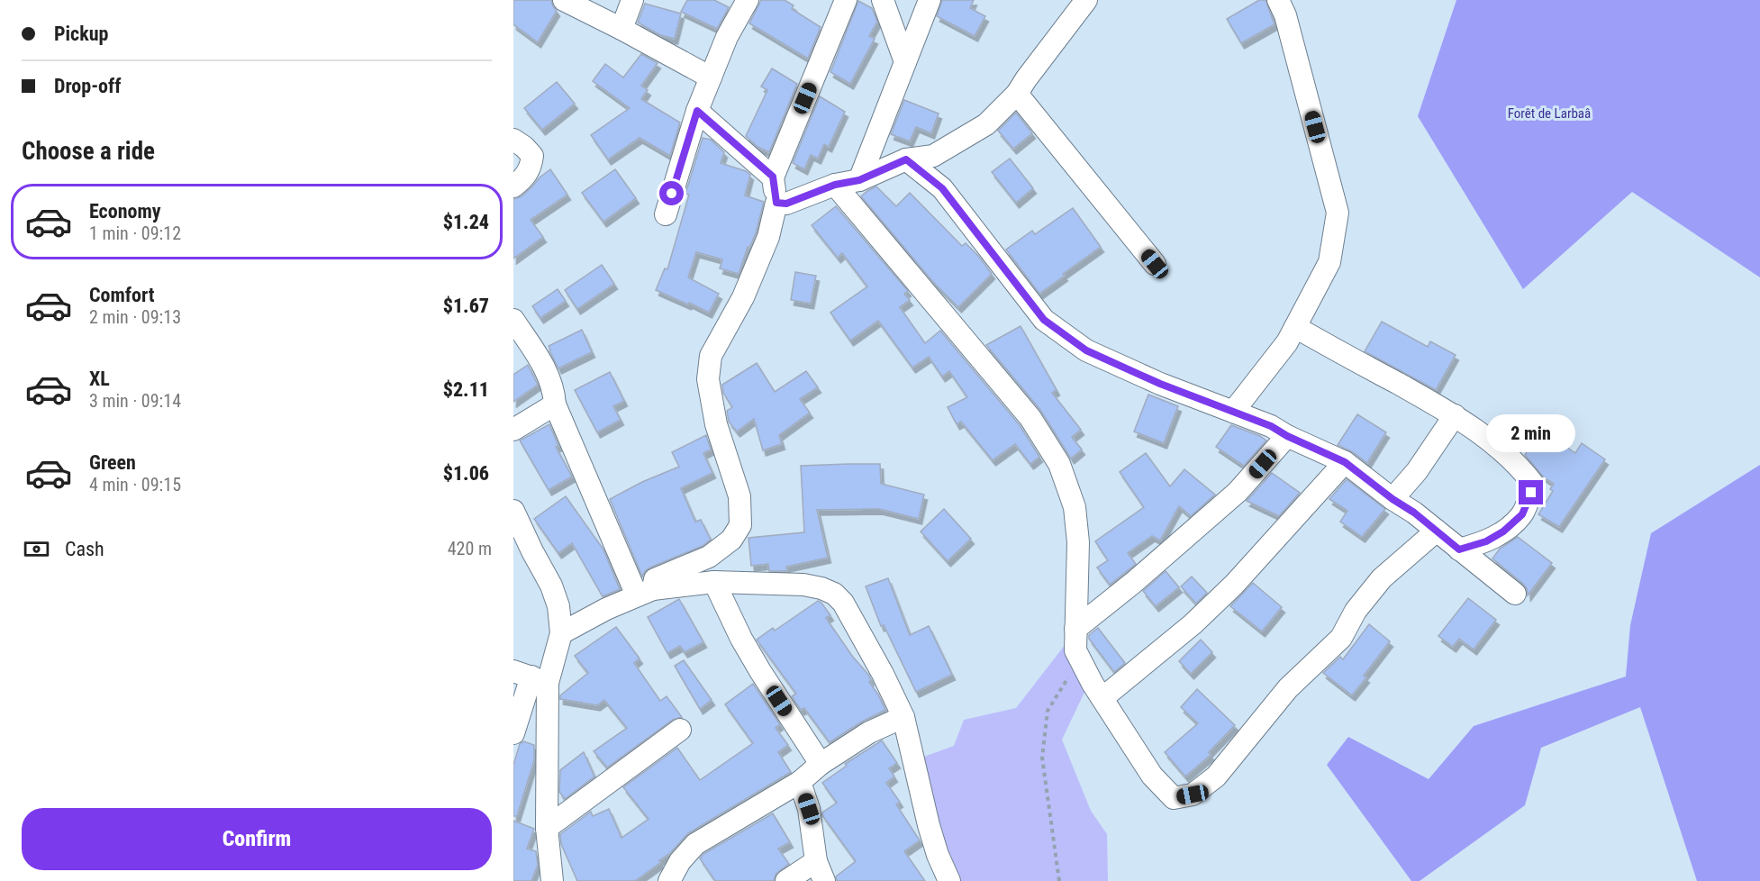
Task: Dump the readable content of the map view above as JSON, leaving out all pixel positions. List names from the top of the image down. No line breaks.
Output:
{"parks":["Forêt de Larbaâ"],"page":{"banner":["Pickup","Drop-off"],"heading":"Choose a ride","list":[{"name":"Economy","note":"1 min · 09:12","value":"$1.24"},{"name":"Comfort","note":"2 min · 09:13","value":"$1.67"},{"name":"XL","note":"3 min · 09:14","value":"$2.11"},{"name":"Green","note":"4 min · 09:15","value":"$1.06"}],"bubble":"2 min","pay":["Cash","420 m"],"buttons":"Confirm"}}
